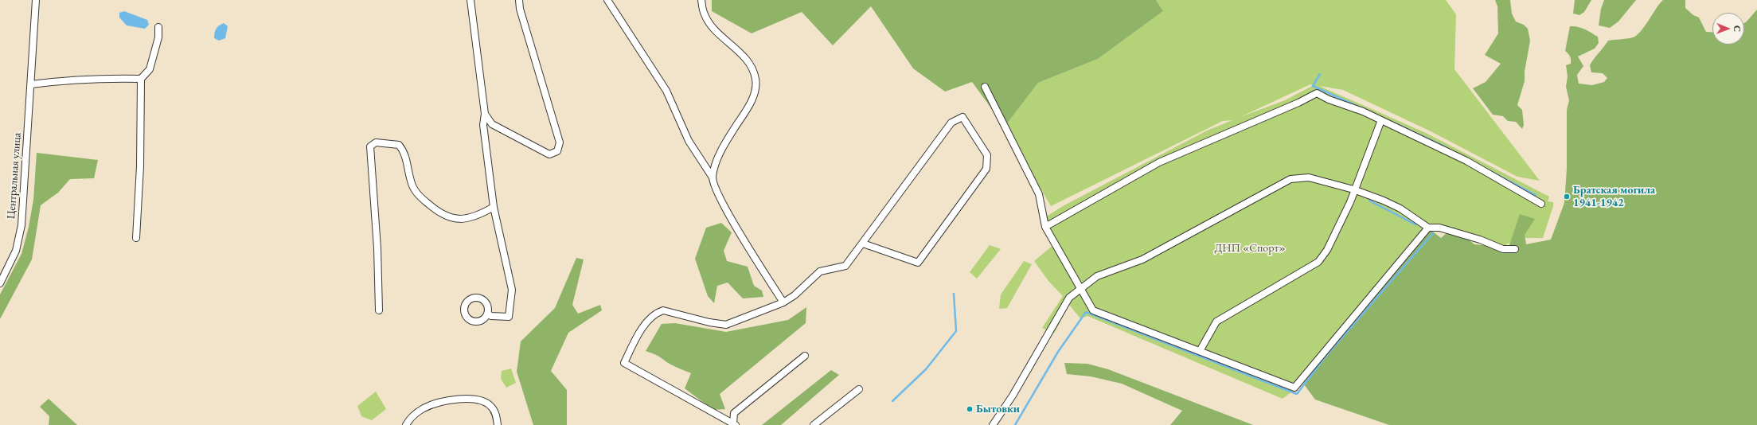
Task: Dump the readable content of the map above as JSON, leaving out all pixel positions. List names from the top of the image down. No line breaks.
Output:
{"streets":{"street":["Центральная улица"]},"parks":["ДНП «Спорт»"],"places":["Братская могила 1941-1942","Бытовки"],"north":"right"}
